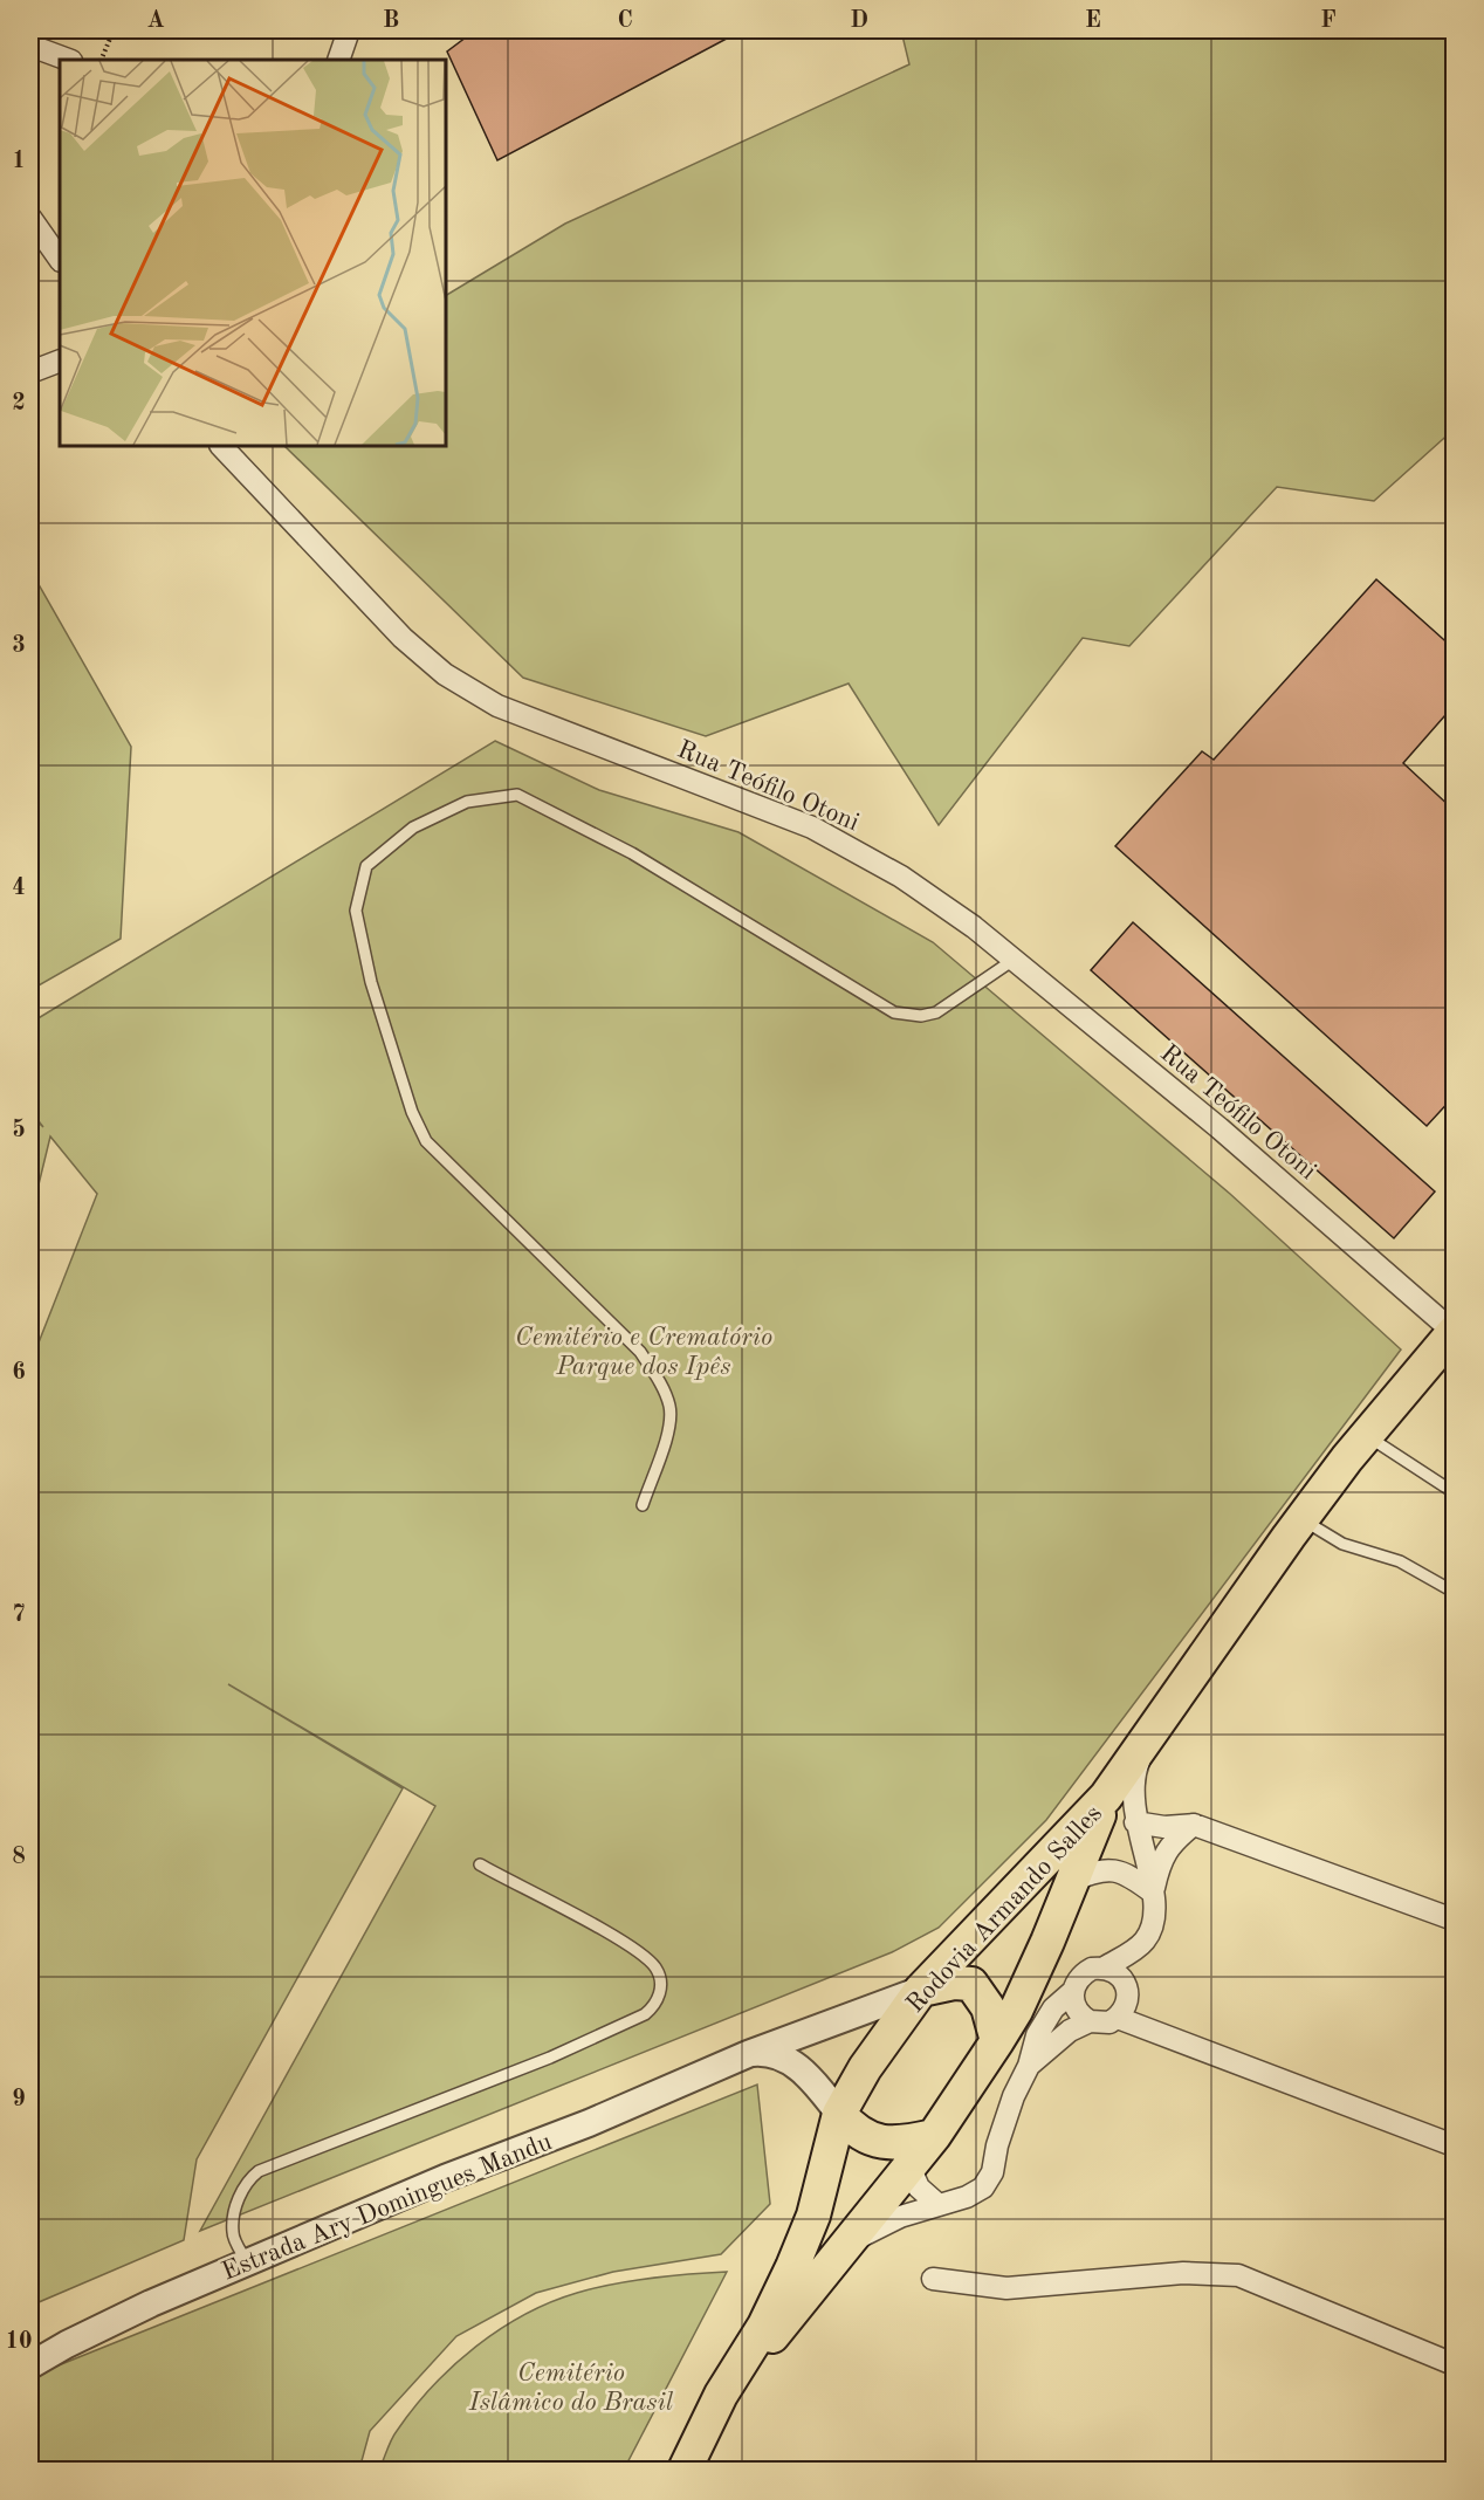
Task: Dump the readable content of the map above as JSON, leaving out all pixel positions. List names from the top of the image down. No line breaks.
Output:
{"streets":{"main road":["Rodovia Armando Salles"],"street":["Rua Teófilo Otoni","Estrada Ary Domingues Mandu"]},"crossings":[["Rua Teófilo Otoni","Rodovia Armando Salles"],["Rodovia Armando Salles","Estrada Ary Domingues Mandu"]],"parks":["Cemitério e Crematório Parque dos Ipês","Cemitério Islâmico do Brasil"],"grid":{"columns":["A","B","C","D","E","F"],"rows":["1","2","3","4","5","6","7","8","9","10"]}}
